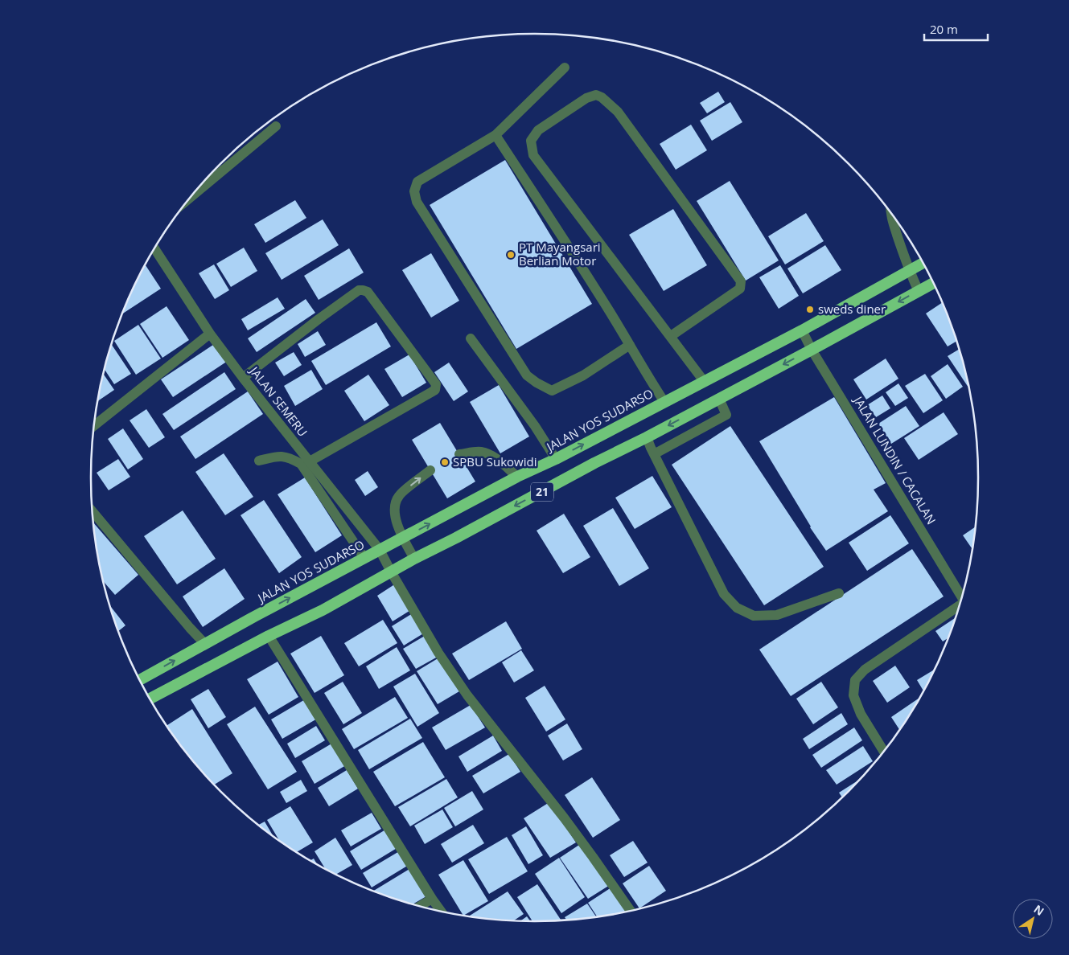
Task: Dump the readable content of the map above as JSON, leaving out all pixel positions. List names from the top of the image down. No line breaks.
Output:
{"streets":{"highway":["JALAN YOS SUDARSO","21"],"street":["JALAN SEMERU","JALAN LUNDIN / CACALAN"]},"crossings":[["JALAN SEMERU","JALAN YOS SUDARSO"],["JALAN SEMERU","21"],["JALAN YOS SUDARSO","JALAN LUNDIN / CACALAN"],["JALAN LUNDIN / CACALAN","21"]],"places":["PT Mayangsari Berlian Motor","sweds diner","SPBU Sukowidi"],"scale_bar":"20 m","north":"top right"}
